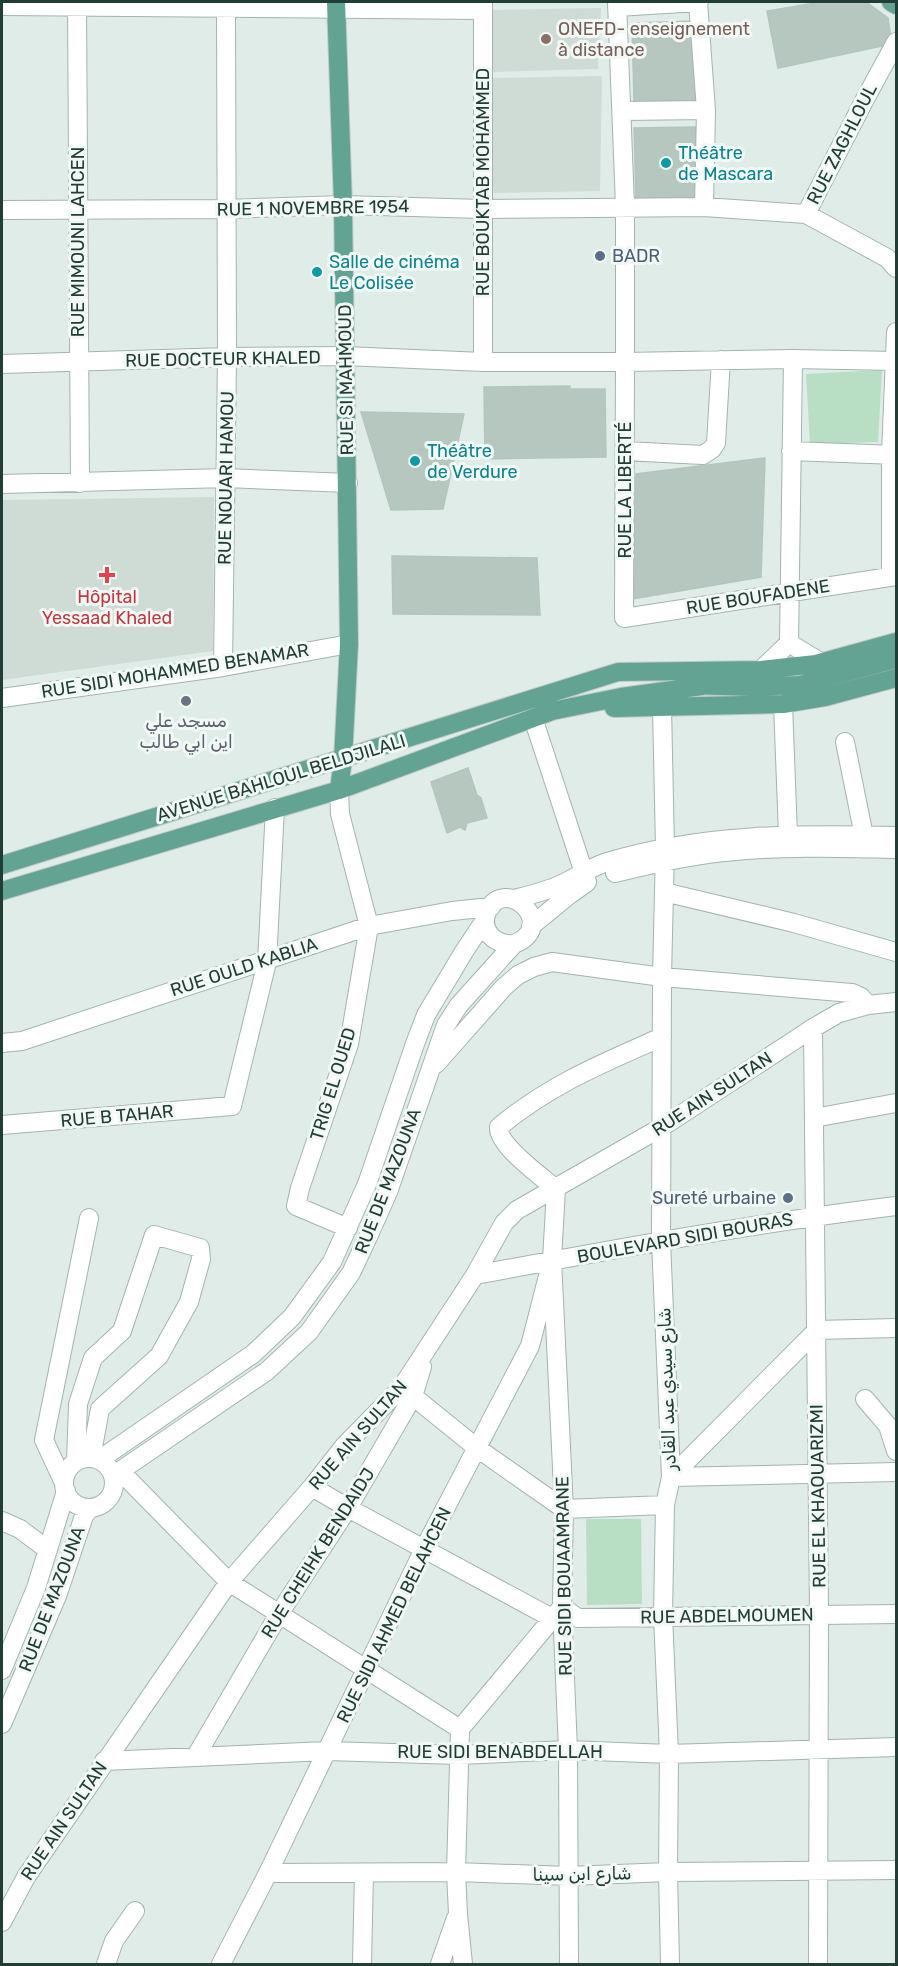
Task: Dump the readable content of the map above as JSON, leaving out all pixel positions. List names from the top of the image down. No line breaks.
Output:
{"streets":{"main road":["RUE SI MAHMOUD","AVENUE BAHLOUL BELDJILALI"],"street":["RUE ZAGHLOUL","RUE BOUKTAB MOHAMMED","RUE 1 NOVEMBRE 1954","RUE MIMOUNI LAHCEN","RUE DOCTEUR KHALED","RUE NOUARI HAMOU","RUE LA LIBERTÉ","RUE BOUFADENE","RUE SIDI MOHAMMED BENAMAR","RUE OULD KABLIA","TRIG EL OUED","RUE AIN SULTAN","RUE B TAHAR","RUE DE MAZOUNA","BOULEVARD SIDI BOURAS","شارع سيدي عبد القادر","RUE EL KHAOUARIZMI","RUE CHEIHK BENDAIDJ","RUE SIDI BOUAAMRANE","RUE SIDI AHMED BELAHCEN","RUE ABDELMOUMEN","RUE SIDI BENABDELLAH","شارع ابن سينا"]},"crossings":[["RUE ZAGHLOUL","RUE 1 NOVEMBRE 1954"],["RUE BOUKTAB MOHAMMED","RUE 1 NOVEMBRE 1954"],["RUE BOUKTAB MOHAMMED","RUE DOCTEUR KHALED"],["RUE 1 NOVEMBRE 1954","RUE MIMOUNI LAHCEN"],["RUE 1 NOVEMBRE 1954","RUE SI MAHMOUD"],["RUE 1 NOVEMBRE 1954","RUE NOUARI HAMOU"],["RUE 1 NOVEMBRE 1954","RUE LA LIBERTÉ"],["RUE MIMOUNI LAHCEN","RUE DOCTEUR KHALED"],["RUE DOCTEUR KHALED","RUE SI MAHMOUD"],["RUE DOCTEUR KHALED","RUE NOUARI HAMOU"],["RUE DOCTEUR KHALED","RUE LA LIBERTÉ"],["RUE SI MAHMOUD","RUE SIDI MOHAMMED BENAMAR"],["RUE SI MAHMOUD","AVENUE BAHLOUL BELDJILALI"],["RUE NOUARI HAMOU","RUE SIDI MOHAMMED BENAMAR"],["RUE LA LIBERTÉ","RUE BOUFADENE"],["AVENUE BAHLOUL BELDJILALI","شارع سيدي عبد القادر"],["RUE OULD KABLIA","TRIG EL OUED"],["RUE OULD KABLIA","RUE B TAHAR"],["RUE OULD KABLIA","RUE DE MAZOUNA"],["TRIG EL OUED","RUE DE MAZOUNA"],["RUE AIN SULTAN","BOULEVARD SIDI BOURAS"],["RUE AIN SULTAN","شارع سيدي عبد القادر"],["RUE AIN SULTAN","RUE EL KHAOUARIZMI"],["RUE AIN SULTAN","RUE CHEIHK BENDAIDJ"],["RUE AIN SULTAN","RUE SIDI BOUAAMRANE"],["RUE AIN SULTAN","RUE SIDI BENABDELLAH"],["BOULEVARD SIDI BOURAS","شارع سيدي عبد القادر"],["BOULEVARD SIDI BOURAS","RUE EL KHAOUARIZMI"],["BOULEVARD SIDI BOURAS","RUE SIDI BOUAAMRANE"],["BOULEVARD SIDI BOURAS","RUE SIDI AHMED BELAHCEN"],["شارع سيدي عبد القادر","RUE ABDELMOUMEN"],["شارع سيدي عبد القادر","RUE SIDI BENABDELLAH"],["شارع سيدي عبد القادر","شارع ابن سينا"],["RUE EL KHAOUARIZMI","RUE ABDELMOUMEN"],["RUE EL KHAOUARIZMI","RUE SIDI BENABDELLAH"],["RUE EL KHAOUARIZMI","شارع ابن سينا"],["RUE CHEIHK BENDAIDJ","RUE SIDI BENABDELLAH"],["RUE SIDI BOUAAMRANE","RUE SIDI AHMED BELAHCEN"],["RUE SIDI BOUAAMRANE","RUE ABDELMOUMEN"],["RUE SIDI BOUAAMRANE","RUE SIDI BENABDELLAH"],["RUE SIDI BOUAAMRANE","شارع ابن سينا"],["RUE SIDI AHMED BELAHCEN","RUE SIDI BENABDELLAH"],["RUE SIDI AHMED BELAHCEN","شارع ابن سينا"]],"places":{"other":["ONEFD- enseignement à distance","Théâtre de Mascara","BADR","Salle de cinéma Le Colisée","Théâtre de Verdure","مسجد علي اين ابي طالب","Sureté urbaine"],"health":["Hôpital Yessaad Khaled"]}}
